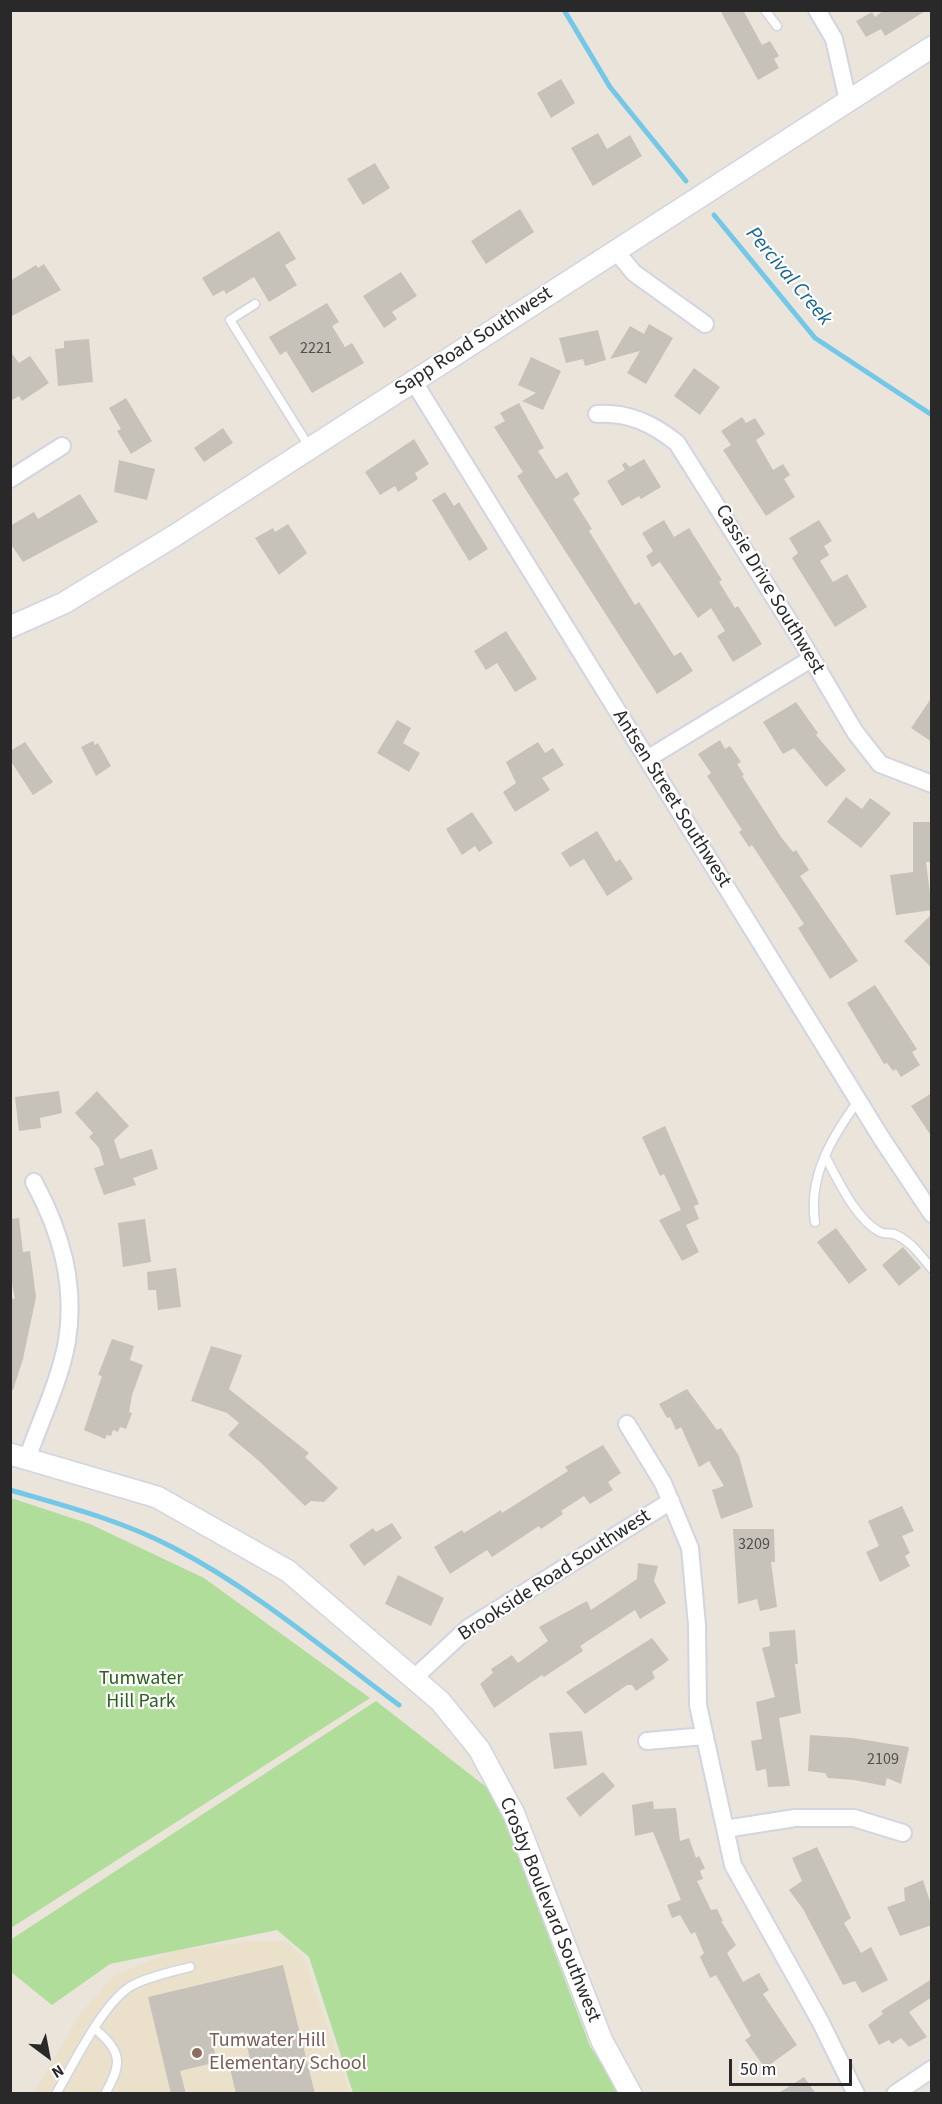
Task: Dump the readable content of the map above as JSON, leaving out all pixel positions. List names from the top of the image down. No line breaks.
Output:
{"streets":{"street":["Sapp Road Southwest","Cassie Drive Southwest","Antsen Street Southwest","Brookside Road Southwest","Crosby Boulevard Southwest"]},"crossings":[["Sapp Road Southwest","Antsen Street Southwest"],["Brookside Road Southwest","Crosby Boulevard Southwest"]],"water":["Percival Creek"],"parks":["Tumwater Hill Park"],"places":["Tumwater Hill Elementary School"],"house_numbers":["2221","3209","2109"],"scale_bar":"50 m","north":"bottom right"}
